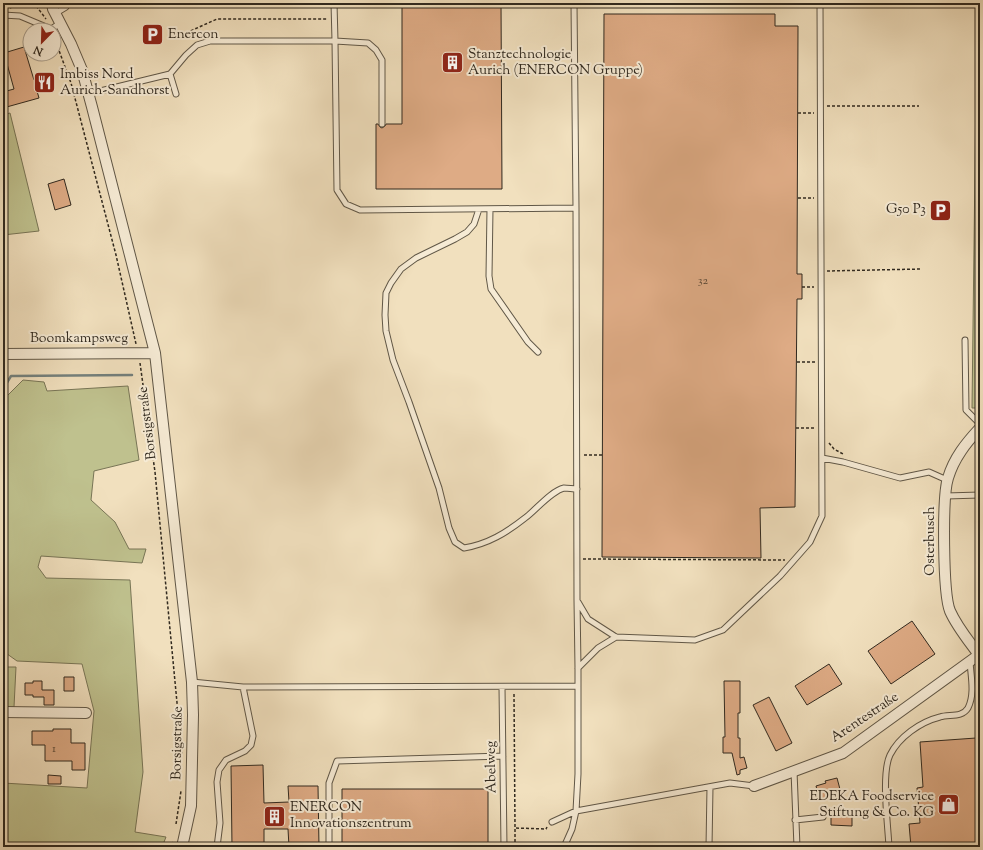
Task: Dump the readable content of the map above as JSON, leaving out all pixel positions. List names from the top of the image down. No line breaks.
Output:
{"streets":{"street":["Boomkampsweg","Borsigstraße","Osterbusch","Arentestraße"],"lane":["Abelweg"]},"crossings":[["Boomkampsweg","Borsigstraße"],["Osterbusch","Arentestraße"]],"places":{"parking":["Enercon","G50 P3"],"building":["Stanztechnologie Aurich (ENERCON Gruppe)","ENERCON Innovationszentrum"],"restaurant":["Imbiss Nord Aurich-Sandhorst"],"shop":["EDEKA Foodservice Stiftung & Co. KG"]},"house_numbers":["32","1"],"north":"bottom left"}
